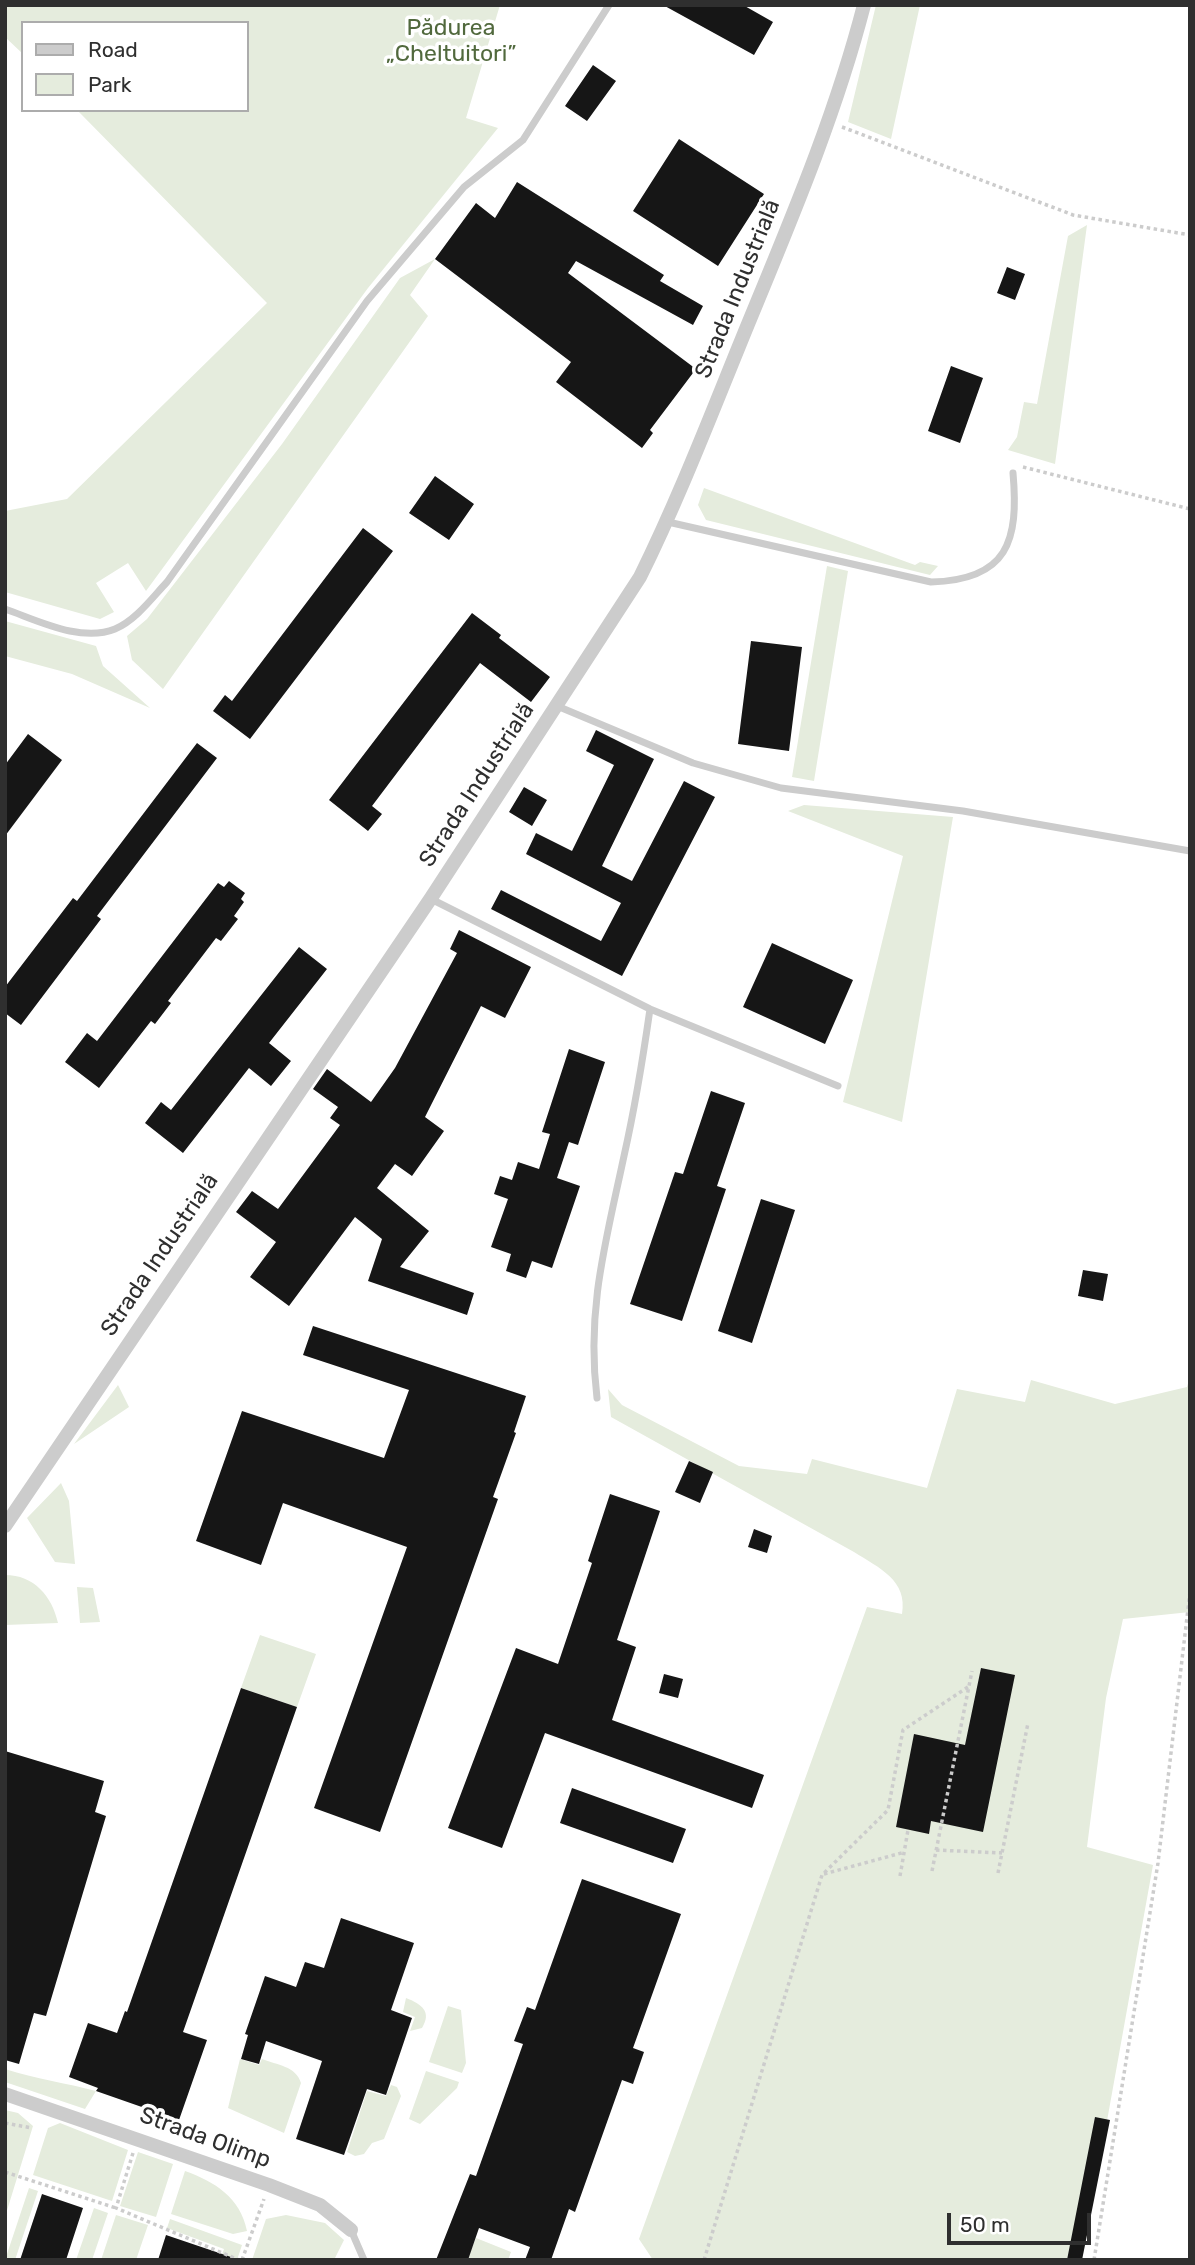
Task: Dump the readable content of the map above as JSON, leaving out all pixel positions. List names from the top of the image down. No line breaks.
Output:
{"streets":{"street":["Strada Industrială","Strada Olimp"]},"parks":["Pădurea „Cheltuitori”"],"legend":["Road","Park"],"scale_bar":"50 m"}
